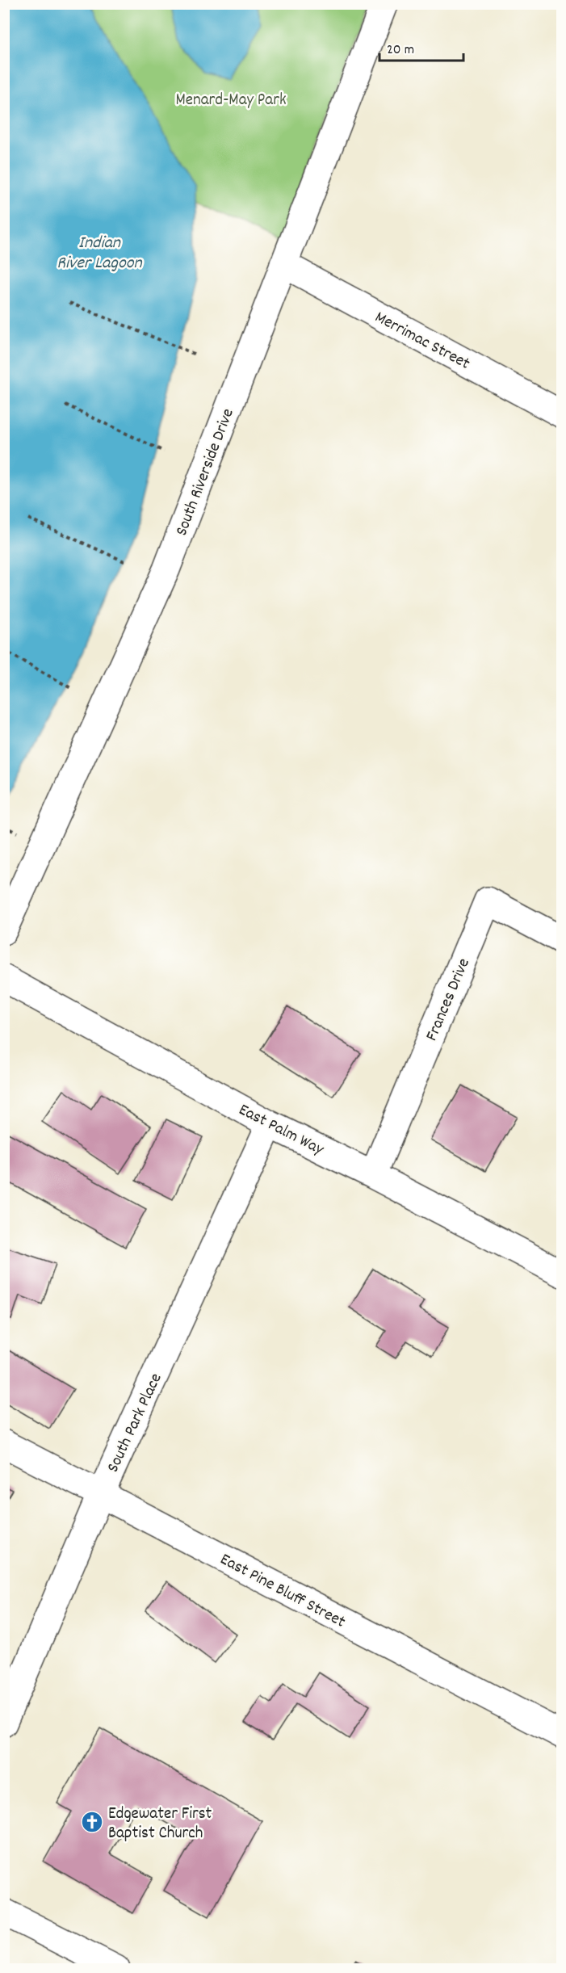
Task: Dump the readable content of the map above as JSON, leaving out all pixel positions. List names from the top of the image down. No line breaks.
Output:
{"streets":{"street":["Merrimac Street","South Riverside Drive","Frances Drive","East Palm Way","South Park Place","East Pine Bluff Street"]},"crossings":[["Merrimac Street","South Riverside Drive"],["Frances Drive","East Palm Way"],["East Palm Way","South Park Place"],["South Park Place","East Pine Bluff Street"]],"water":["Indian River Lagoon"],"parks":["Menard-May Park"],"places":{"church":["Edgewater First Baptist Church"]},"scale_bar":"20 m"}
